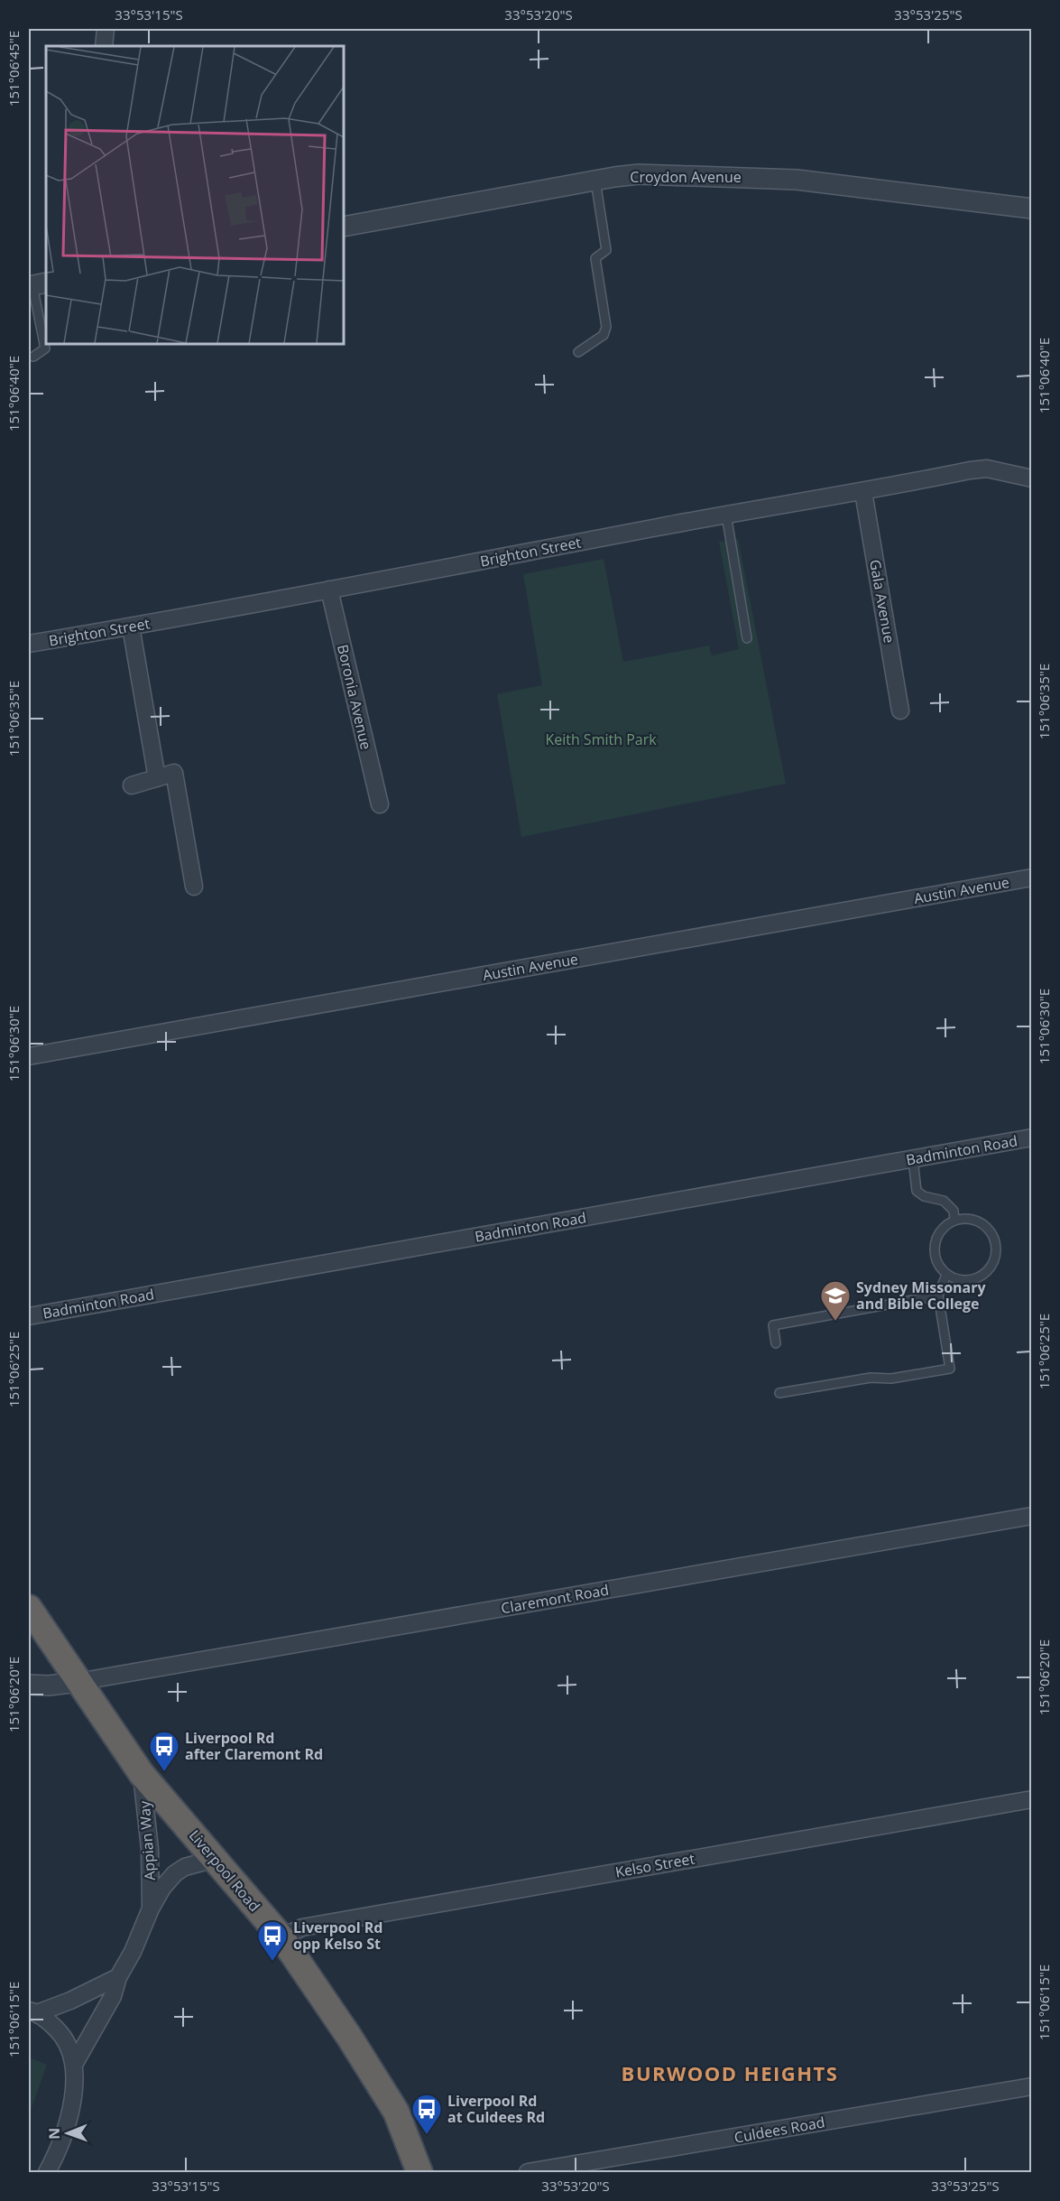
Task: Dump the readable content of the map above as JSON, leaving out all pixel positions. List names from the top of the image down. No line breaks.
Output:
{"streets":{"highway":["Liverpool Road"],"street":["Croydon Avenue","Brighton Street","Gala Avenue","Boronia Avenue","Austin Avenue","Badminton Road","Claremont Road","Appian Way","Kelso Street","Culdees Road"]},"crossings":[["Brighton Street","Gala Avenue"],["Brighton Street","Boronia Avenue"],["Claremont Road","Liverpool Road"],["Appian Way","Liverpool Road"],["Kelso Street","Liverpool Road"]],"districts":["BURWOOD HEIGHTS"],"parks":["Keith Smith Park"],"places":{"school or university":["Sydney Missonary and Bible College"],"bus stop":["Liverpool Rd after Claremont Rd","Liverpool Rd opp Kelso St","Liverpool Rd at Culdees Rd"]},"north":"left","coordinates":["33°53'15\"S","33°53'20\"S","33°53'25\"S","151°06'45\"E","151°06'40\"E","151°06'35\"E","151°06'30\"E","151°06'25\"E","151°06'20\"E","151°06'15\"E"]}
